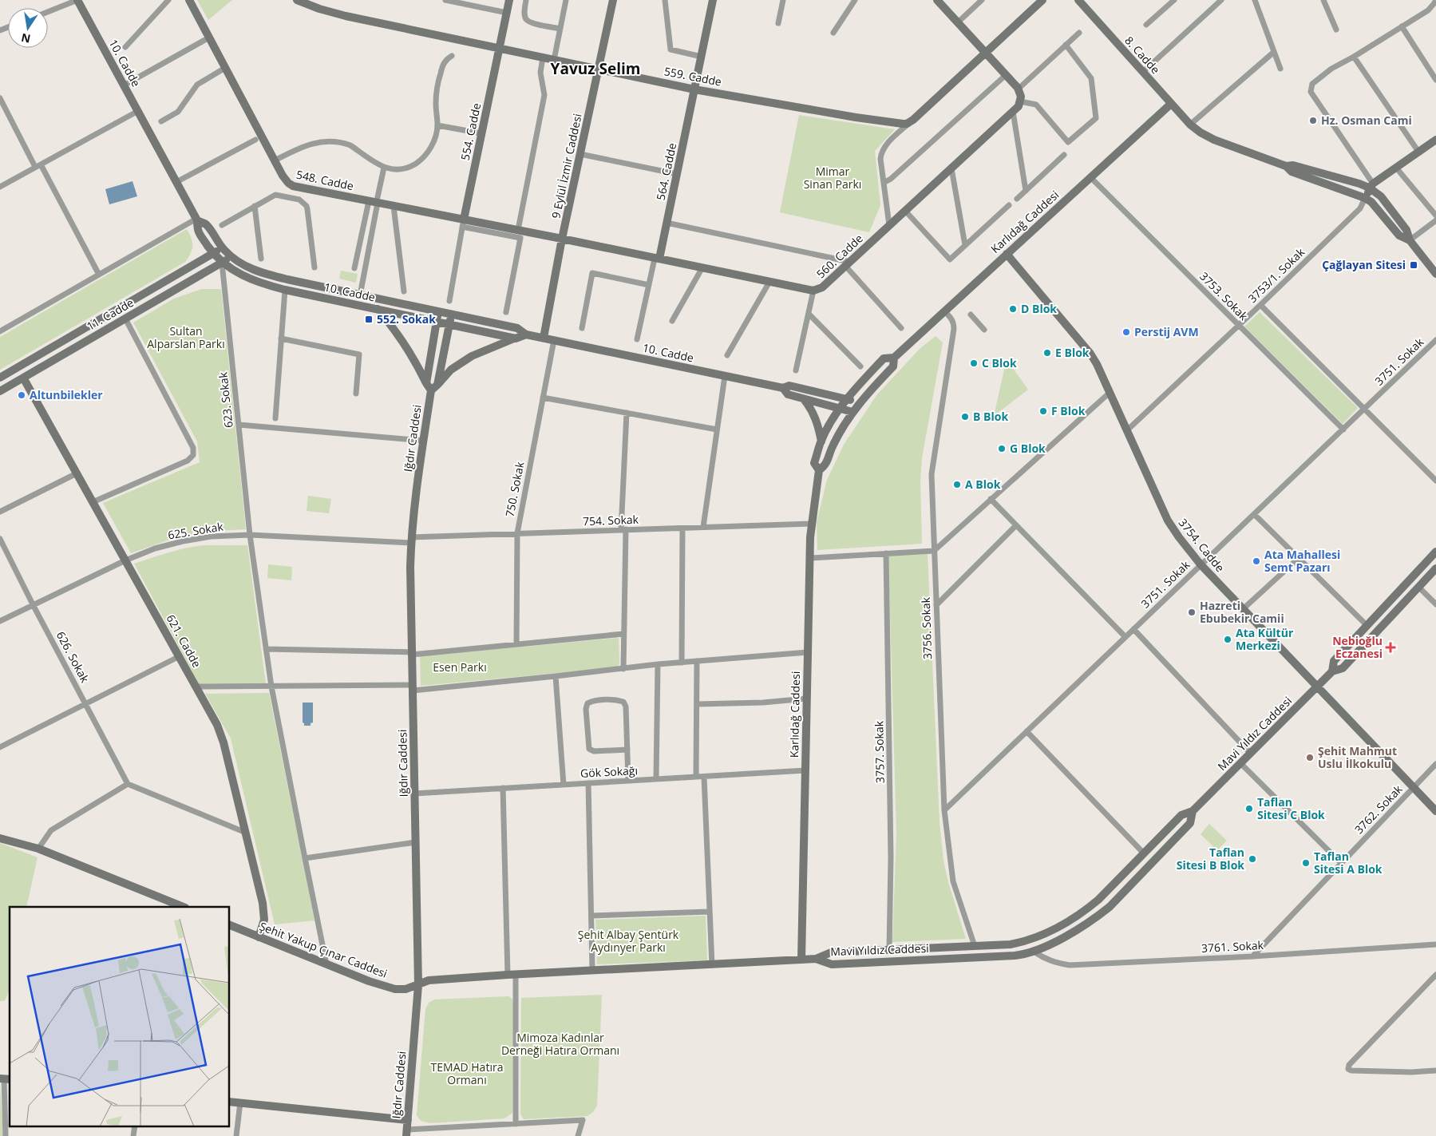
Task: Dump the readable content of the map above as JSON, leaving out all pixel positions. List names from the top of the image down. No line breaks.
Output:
{"streets":{"main road":["8. Cadde","10. Cadde","559. Cadde","554. Cadde","9 Eylül İzmir Caddesi","564. Cadde","548. Cadde","Karlıdağ Caddesi","560. Cadde","11. Cadde","Iğdır Caddesi","3754. Cadde","621. Cadde","Mavi Yıldız Caddesi","Şehit Yakup Çınar Caddesi"],"street":["3753/1. Sokak","3753. Sokak","3751. Sokak","623. Sokak","750. Sokak","754. Sokak","625. Sokak","3756. Sokak","626. Sokak","3757. Sokak","Gök Sokağı","3762. Sokak","3761. Sokak"]},"crossings":[["8. Cadde","Karlıdağ Caddesi"],["10. Cadde","9 Eylül İzmir Caddesi"],["10. Cadde","Karlıdağ Caddesi"],["10. Cadde","11. Cadde"],["10. Cadde","623. Sokak"],["10. Cadde","Iğdır Caddesi"],["10. Cadde","750. Sokak"],["559. Cadde","554. Cadde"],["559. Cadde","9 Eylül İzmir Caddesi"],["559. Cadde","564. Cadde"],["554. Cadde","548. Cadde"],["9 Eylül İzmir Caddesi","548. Cadde"],["9 Eylül İzmir Caddesi","560. Cadde"],["564. Cadde","560. Cadde"],["548. Cadde","560. Cadde"],["Karlıdağ Caddesi","3753. Sokak"],["Karlıdağ Caddesi","754. Sokak"],["Karlıdağ Caddesi","3754. Cadde"],["Karlıdağ Caddesi","3756. Sokak"],["Karlıdağ Caddesi","Gök Sokağı"],["Karlıdağ Caddesi","Şehit Yakup Çınar Caddesi"],["3753/1. Sokak","3753. Sokak"],["3753/1. Sokak","3754. Cadde"],["3753. Sokak","3751. Sokak"],["11. Cadde","623. Sokak"],["11. Cadde","621. Cadde"],["3751. Sokak","3754. Cadde"],["3751. Sokak","3756. Sokak"],["623. Sokak","625. Sokak"],["623. Sokak","Şehit Yakup Çınar Caddesi"],["Iğdır Caddesi","754. Sokak"],["Iğdır Caddesi","625. Sokak"],["Iğdır Caddesi","Gök Sokağı"],["Iğdır Caddesi","Şehit Yakup Çınar Caddesi"],["750. Sokak","754. Sokak"],["754. Sokak","625. Sokak"],["625. Sokak","621. Cadde"],["625. Sokak","626. Sokak"],["3754. Cadde","Mavi Yıldız Caddesi"],["3754. Cadde","3762. Sokak"],["3756. Sokak","Mavi Yıldız Caddesi"],["621. Cadde","Şehit Yakup Çınar Caddesi"],["Mavi Yıldız Caddesi","3757. Sokak"],["Mavi Yıldız Caddesi","3761. Sokak"],["Mavi Yıldız Caddesi","Şehit Yakup Çınar Caddesi"],["3762. Sokak","3761. Sokak"]],"districts":["Yavuz Selim"],"parks":["Mimar Sinan Parkı","Sultan Alparslan Parkı","Esen Parkı","Şehit Albay Şentürk Aydınyer Parkı","Mimoza Kadınlar Derneği Hatıra Ormanı","TEMAD Hatıra Ormanı"],"places":{"other":["Hz. Osman Cami","D Blok","Perstij AVM","E Blok","C Blok","Altunbilekler","F Blok","B Blok","G Blok","A Blok","Ata Mahallesi Semt Pazarı","Hazreti Ebubekir Camii","Ata Kültür Merkezi","Şehit Mahmut Uslu İlkokulu","Taflan Sitesi C Blok","Taflan Sitesi B Blok","Taflan Sitesi A Blok"],"transit":["Çağlayan Sitesi","552. Sokak"],"health":["Nebioğlu Eczanesi"]},"north":"bottom"}
